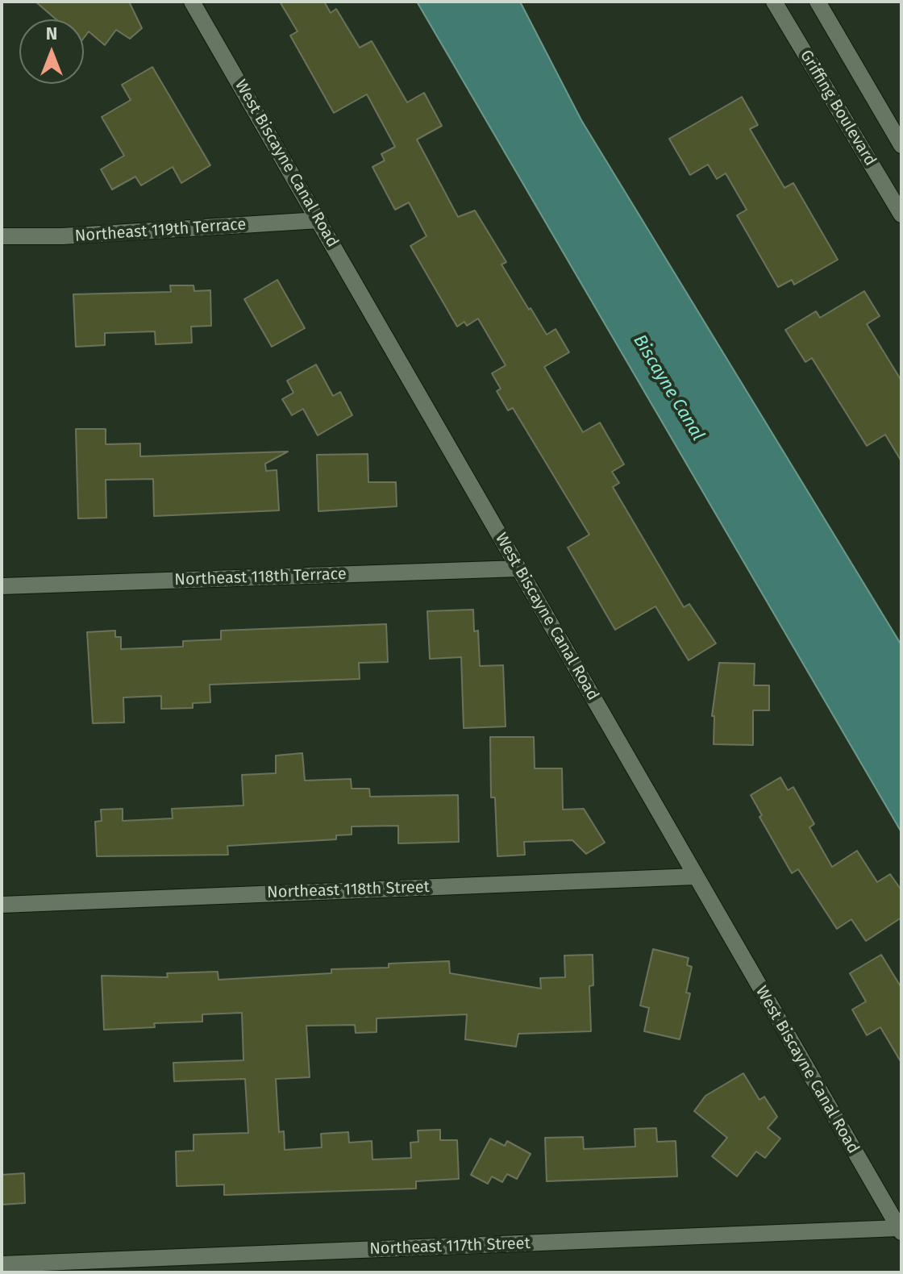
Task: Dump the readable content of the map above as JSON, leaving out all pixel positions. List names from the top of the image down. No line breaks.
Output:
{"streets":{"street":["Griffing Boulevard","West Biscayne Canal Road","Northeast 119th Terrace","Northeast 118th Terrace","Northeast 118th Street","Northeast 117th Street"]},"crossings":[["West Biscayne Canal Road","Northeast 119th Terrace"],["West Biscayne Canal Road","Northeast 118th Terrace"],["West Biscayne Canal Road","Northeast 118th Street"],["West Biscayne Canal Road","Northeast 117th Street"]],"water":["Biscayne Canal"],"north":"top"}
